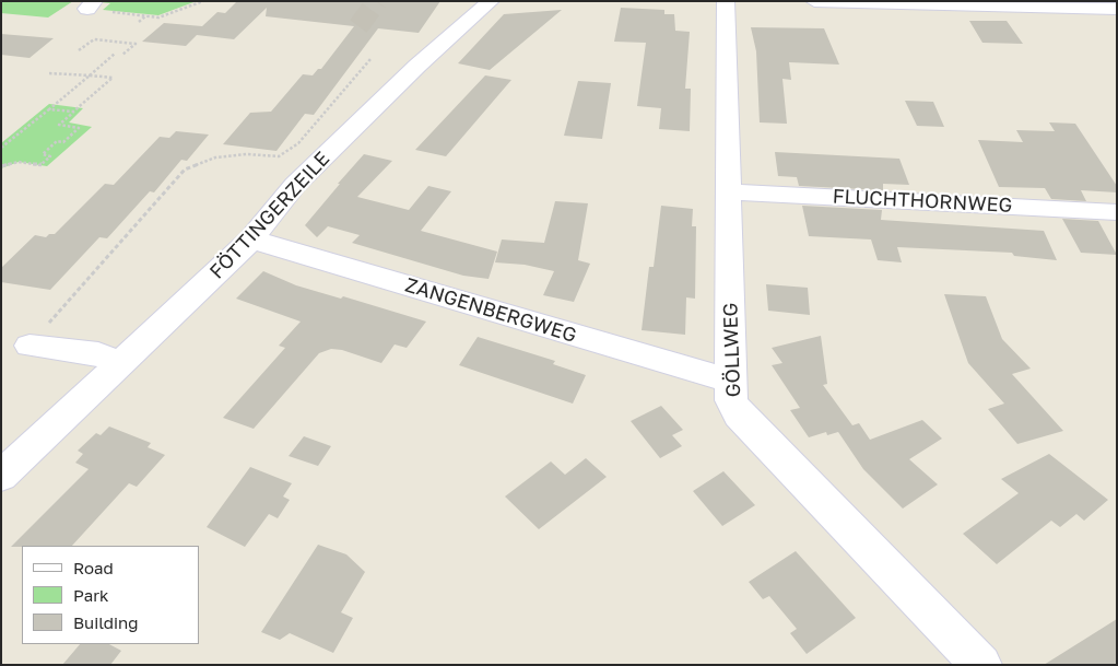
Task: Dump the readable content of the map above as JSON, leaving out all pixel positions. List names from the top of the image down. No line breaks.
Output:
{"streets":{"street":["FLUCHTHORNWEG","FÖTTINGERZEILE","ZANGENBERGWEG","GÖLLWEG"]},"crossings":[["FLUCHTHORNWEG","GÖLLWEG"],["FÖTTINGERZEILE","ZANGENBERGWEG"],["ZANGENBERGWEG","GÖLLWEG"]],"legend":["Road","Park","Building"]}
